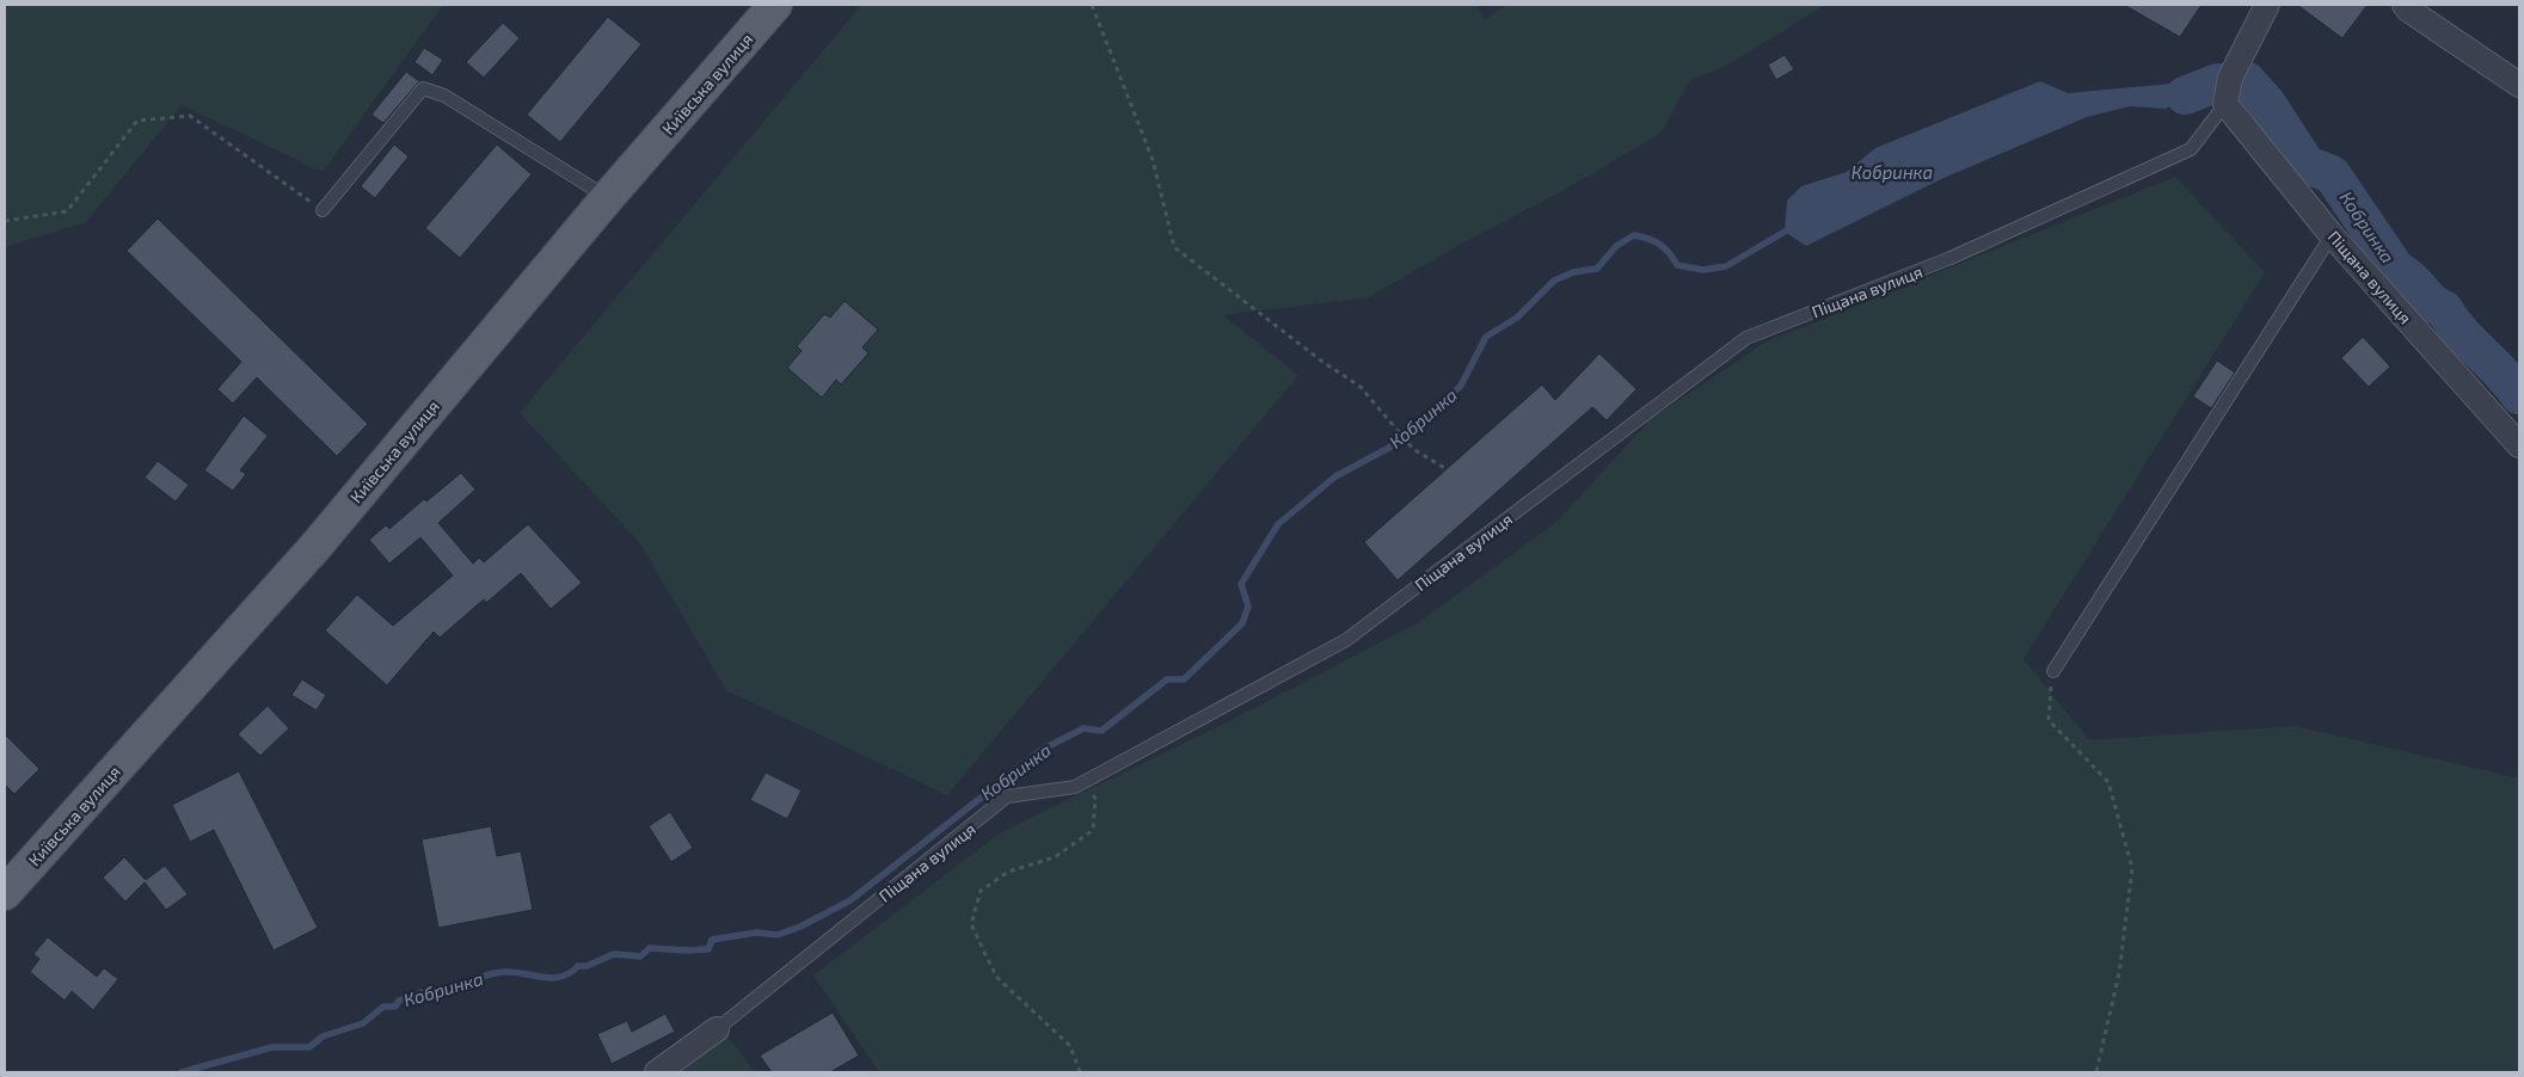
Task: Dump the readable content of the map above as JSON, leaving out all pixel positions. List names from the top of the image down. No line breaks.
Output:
{"streets":{"main road":["Київська вулиця"],"street":["Піщана вулиця"]},"water":["Кобринка"]}
